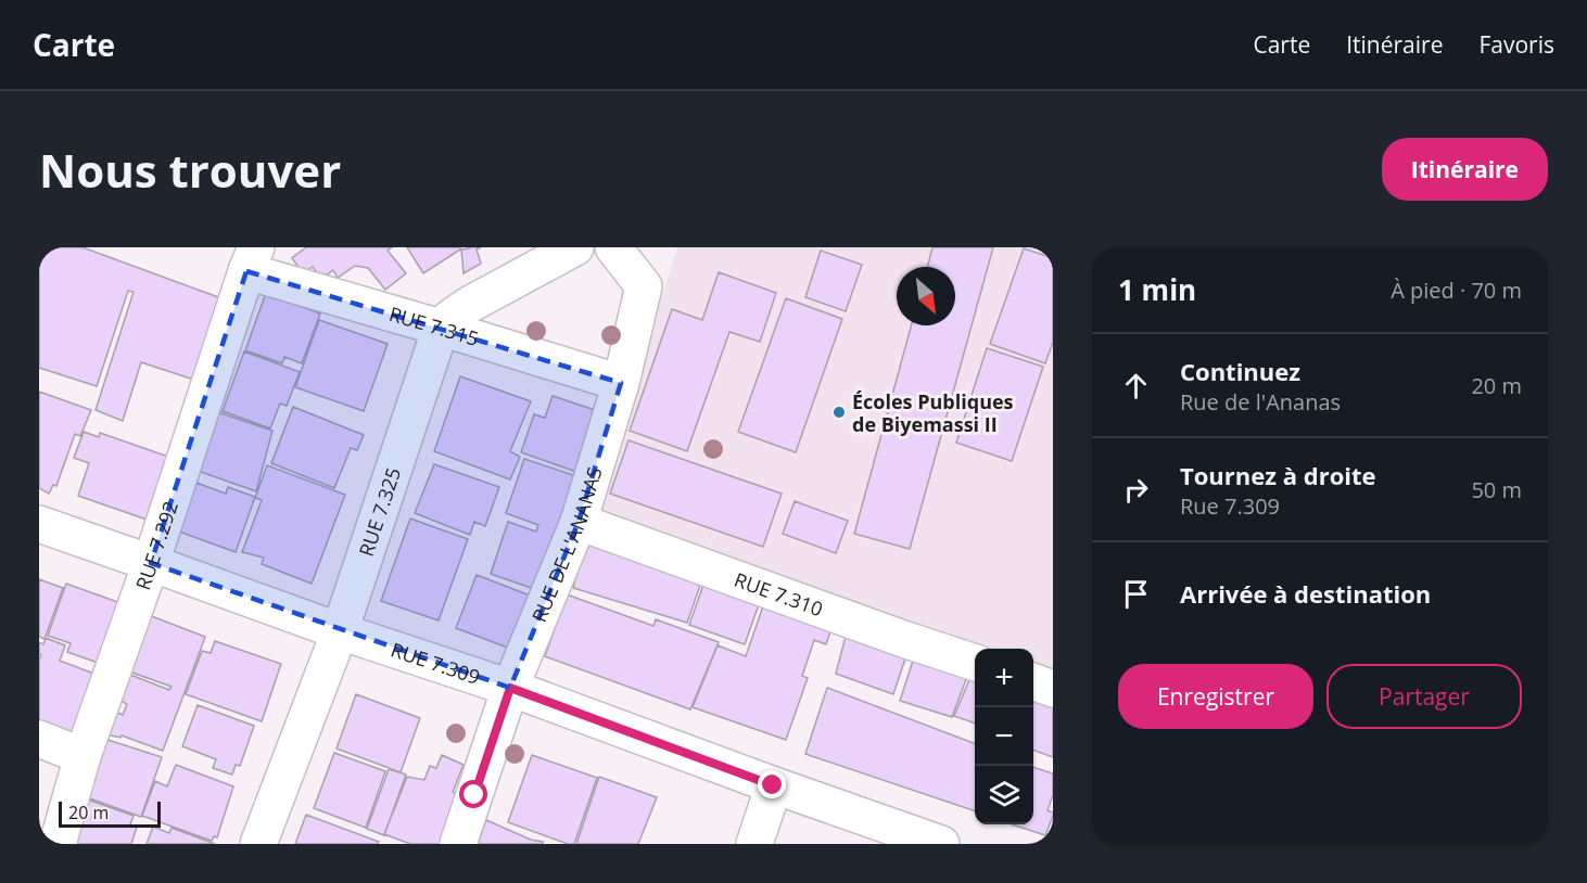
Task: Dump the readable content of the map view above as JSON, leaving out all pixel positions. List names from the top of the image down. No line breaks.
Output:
{"streets":{"street":["RUE 7.315","RUE 7.325","RUE DE L'ANANAS","RUE 7.292","RUE 7.310","RUE 7.309"]},"crossings":[["RUE 7.315","RUE 7.325"],["RUE 7.315","RUE DE L'ANANAS"],["RUE 7.315","RUE 7.292"],["RUE 7.325","RUE 7.309"],["RUE DE L'ANANAS","RUE 7.310"],["RUE DE L'ANANAS","RUE 7.309"],["RUE 7.292","RUE 7.309"]],"places":["Écoles Publiques de Biyemassi II"],"scale_bar":"20 m","north":"bottom right","page":{"header":"Carte","nav":["Carte","Itinéraire","Favoris"],"buttons":["Itinéraire",["Enregistrer","Partager"]],"title":"Nous trouver","heading":["1 min","À pied · 70 m"],"list":[["Continuez","Rue de l'Ananas","20 m"],["Tournez à droite","Rue 7.309","50 m"],"Arrivée à destination"],"map_buttons":["+","−"],"scale":"20 m"}}
